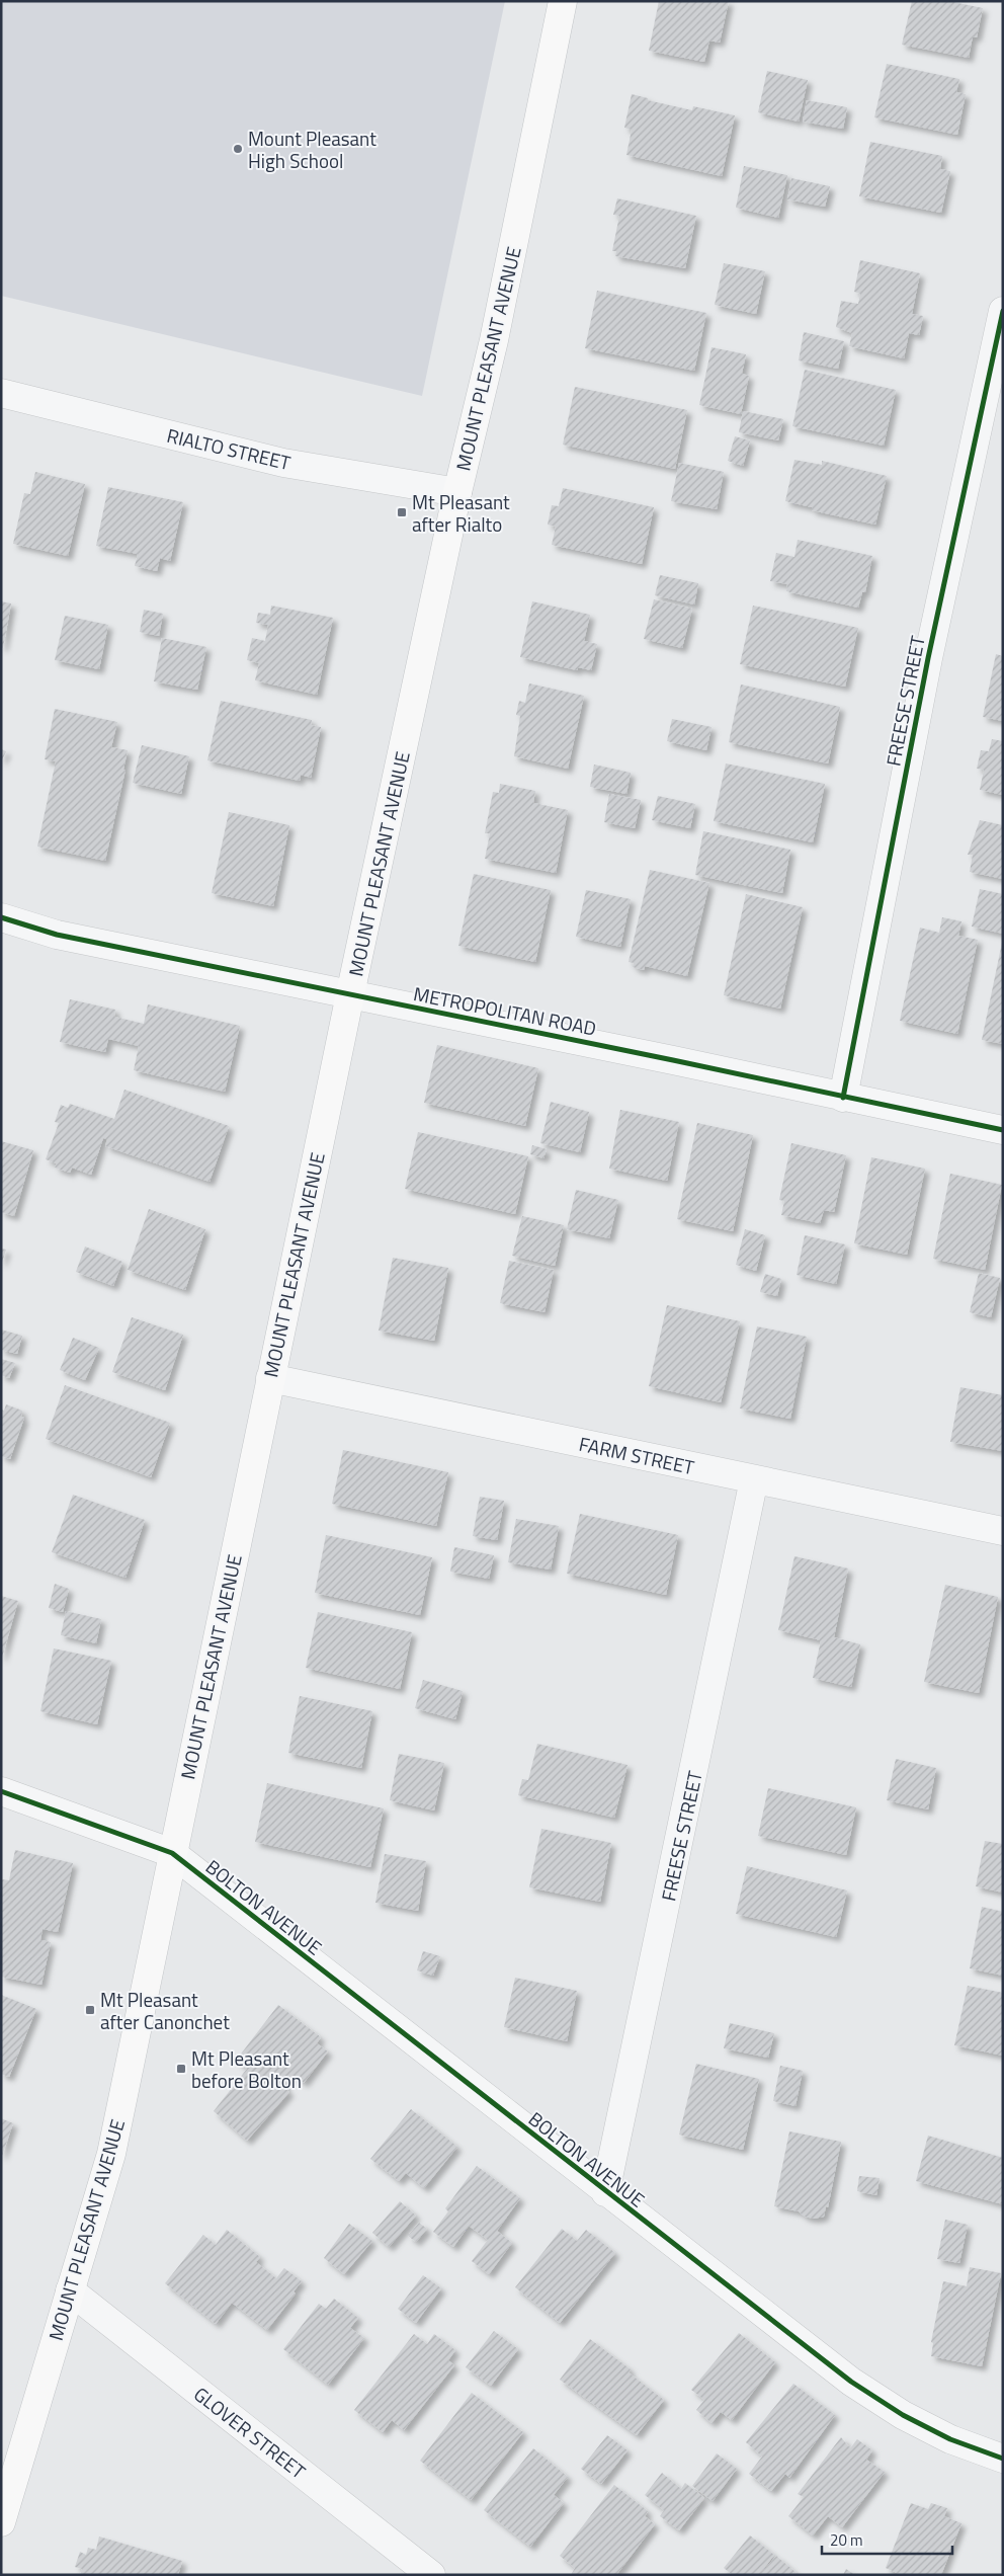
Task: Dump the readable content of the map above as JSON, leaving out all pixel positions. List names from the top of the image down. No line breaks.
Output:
{"streets":{"main road":["MOUNT PLEASANT AVENUE"],"street":["RIALTO STREET","FREESE STREET","METROPOLITAN ROAD","FARM STREET","BOLTON AVENUE","GLOVER STREET"]},"crossings":[["MOUNT PLEASANT AVENUE","RIALTO STREET"],["MOUNT PLEASANT AVENUE","METROPOLITAN ROAD"],["MOUNT PLEASANT AVENUE","FARM STREET"],["MOUNT PLEASANT AVENUE","BOLTON AVENUE"],["MOUNT PLEASANT AVENUE","GLOVER STREET"],["FREESE STREET","METROPOLITAN ROAD"],["FREESE STREET","FARM STREET"],["FREESE STREET","BOLTON AVENUE"]],"places":{"other":["Mount Pleasant High School"],"transit":["Mt Pleasant after Rialto","Mt Pleasant after Canonchet","Mt Pleasant before Bolton"]},"scale_bar":"20 m"}
